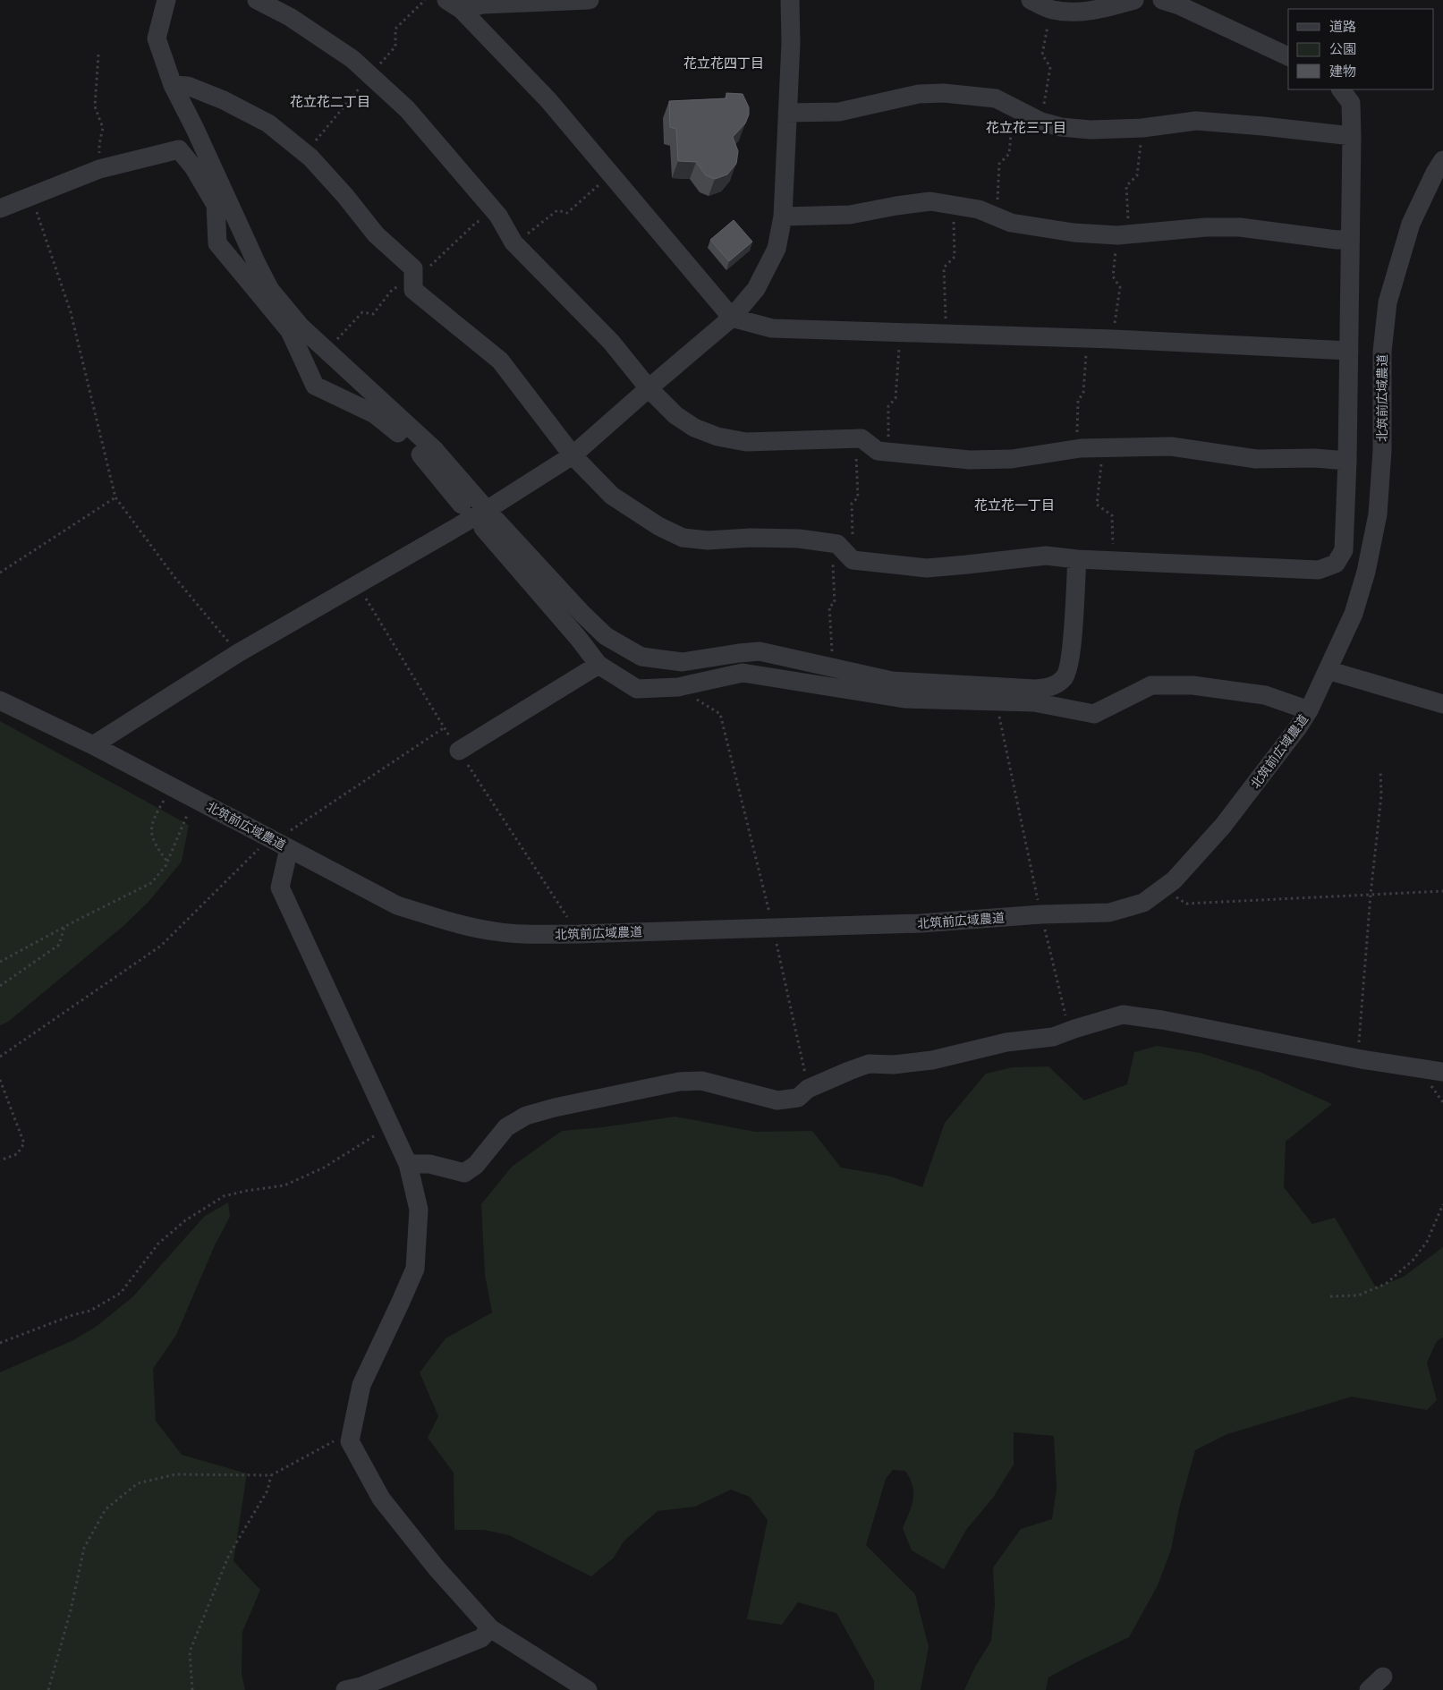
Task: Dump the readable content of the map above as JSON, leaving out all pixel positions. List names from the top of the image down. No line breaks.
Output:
{"streets":{"street":["北筑前広域農道"]},"districts":["花立花四丁目","花立花二丁目","花立花三丁目","花立花一丁目"],"legend":["道路","公園","建物"]}
